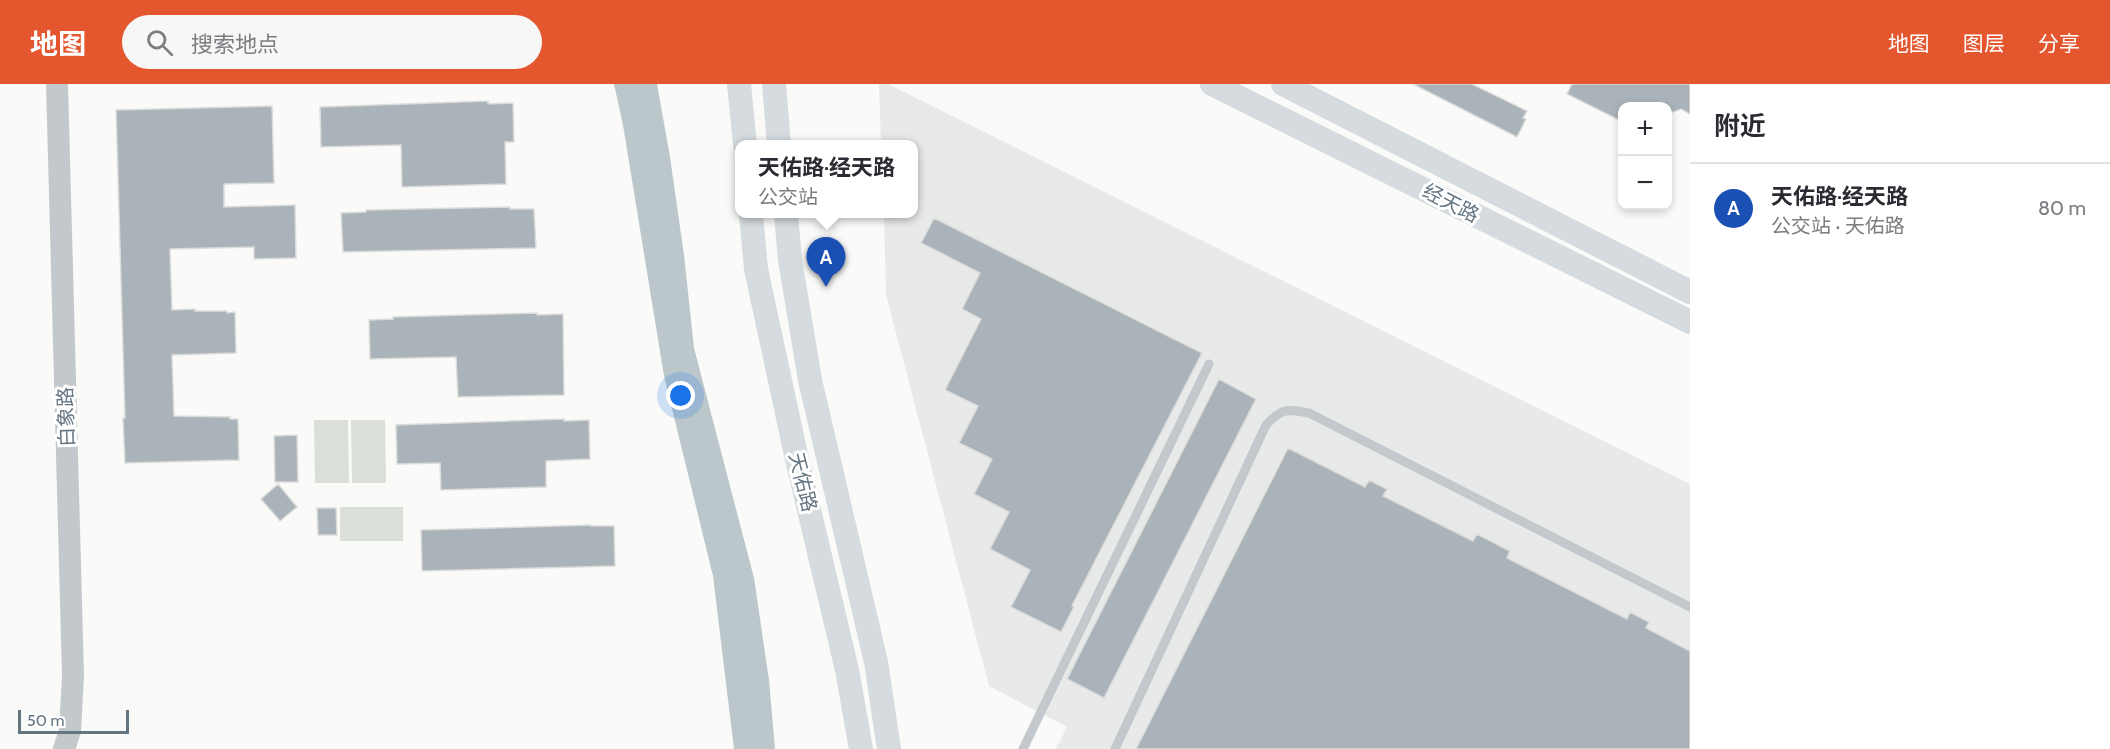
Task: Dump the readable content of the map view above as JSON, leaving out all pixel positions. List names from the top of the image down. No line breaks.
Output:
{"streets":{"main road":["经天路","天佑路"],"street":["白象路"]},"scale_bar":"50 m","page":{"header":"地图","search":"搜索地点","nav":["地图","图层","分享"],"heading":"附近","map_buttons":["+","−"],"popup":["天佑路·经天路","公交站"],"list":[{"mark":"A","name":"天佑路·经天路","note":"公交站 · 天佑路","value":"80 m"}],"pins":"A","scale":"50 m"}}
